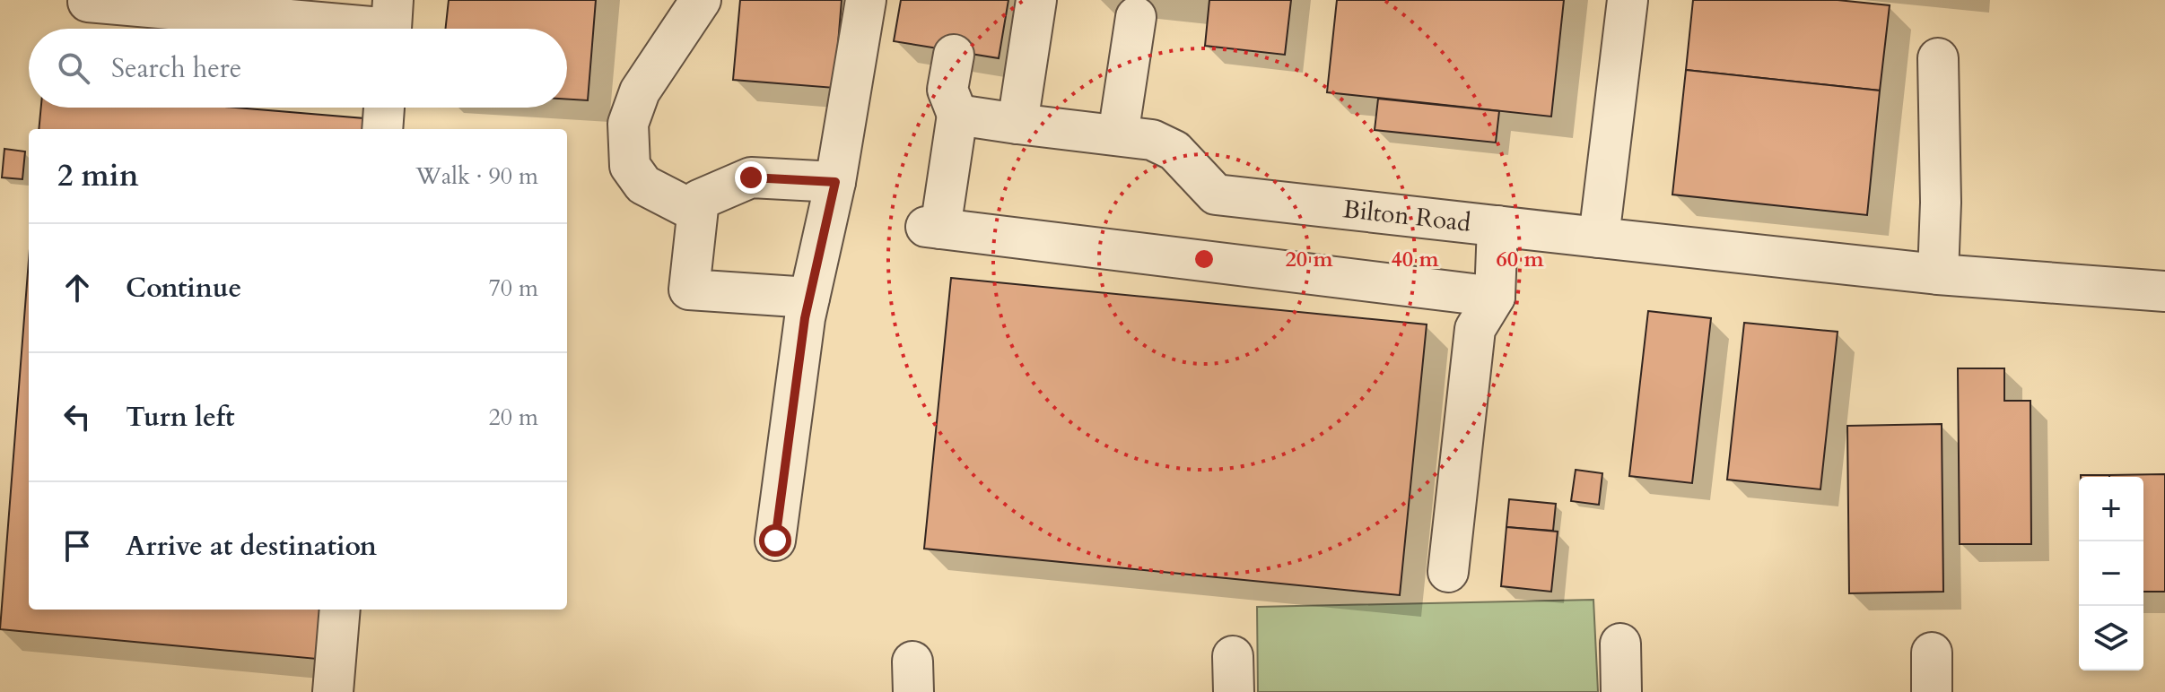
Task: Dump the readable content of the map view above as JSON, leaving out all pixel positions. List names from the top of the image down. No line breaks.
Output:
{"streets":{"street":["Bilton Road"]},"page":{"search":"Search here","heading":["2 min","Walk · 90 m"],"list":[["Continue","70 m"],["Turn left","20 m"],"Arrive at destination"],"map_buttons":["+","−"]},"rings":["20 m","40 m","60 m"]}
